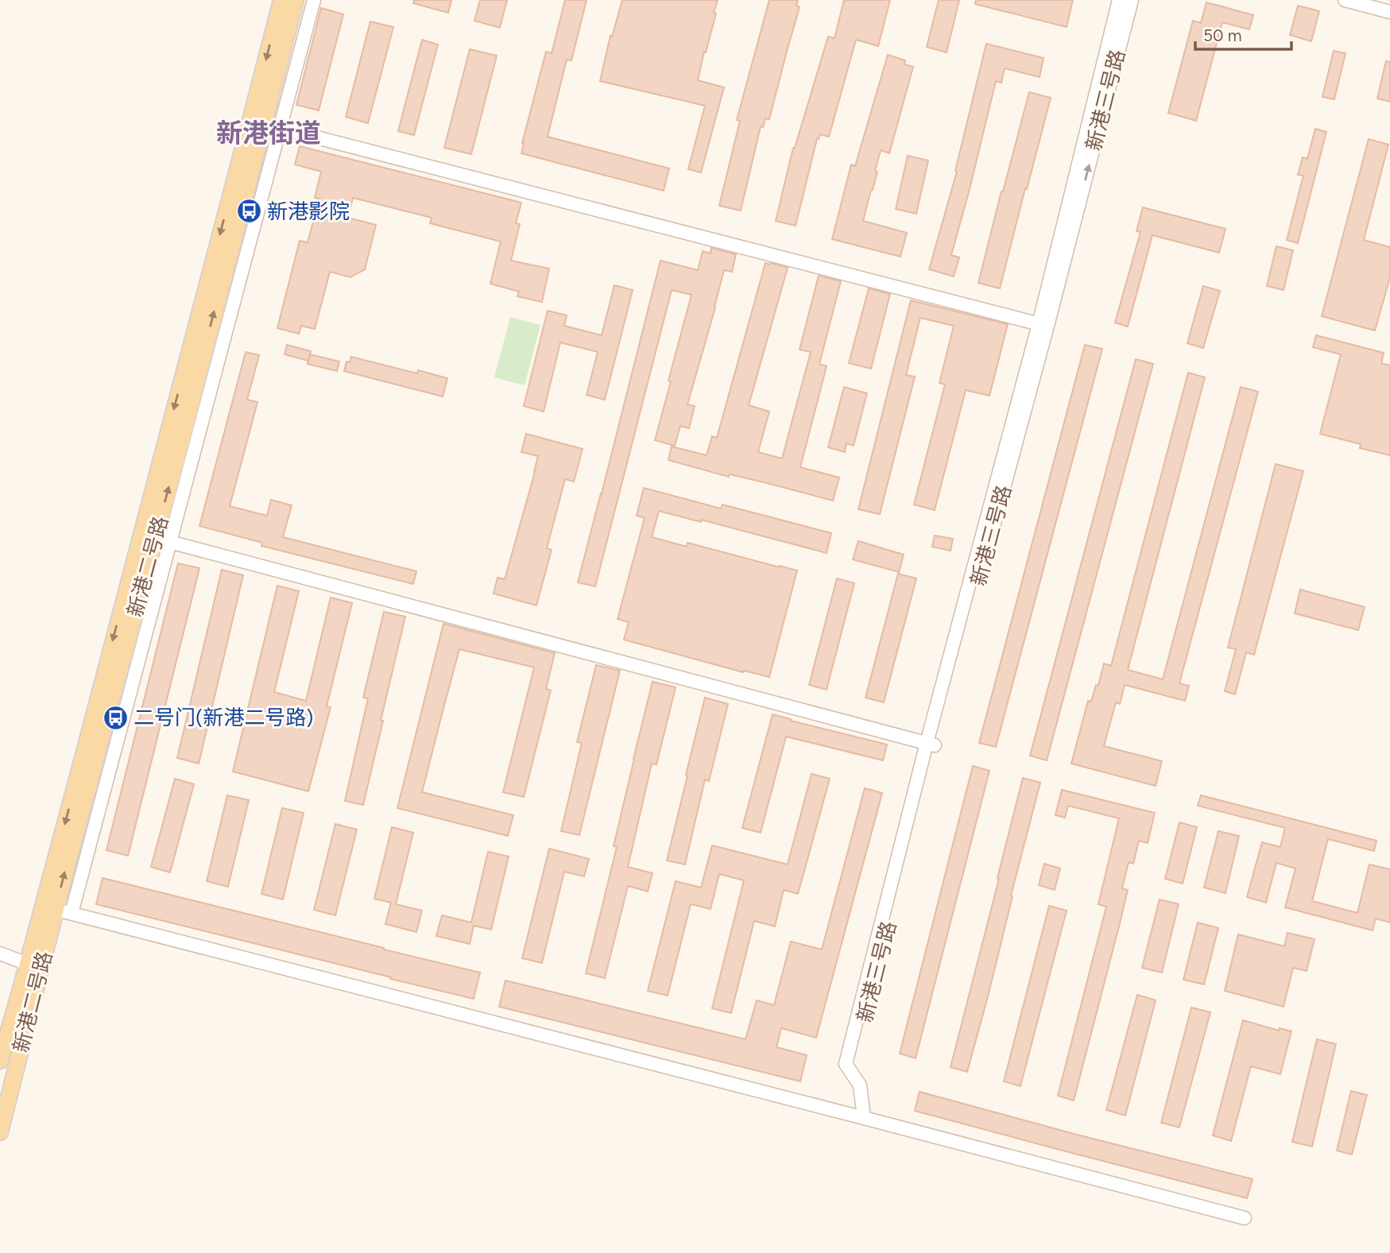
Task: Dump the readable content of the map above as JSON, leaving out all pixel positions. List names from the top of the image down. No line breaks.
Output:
{"streets":{"main road":["新港二号路"],"street":["新港三号路"]},"districts":["新港街道"],"places":{"bus stop":["新港影院","二号门(新港二号路)"]},"scale_bar":"50 m"}
